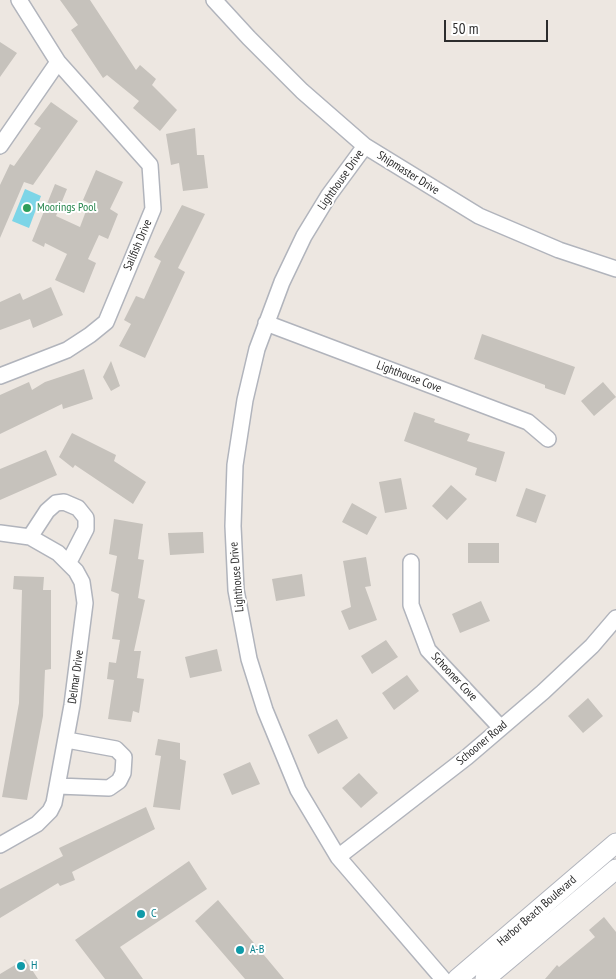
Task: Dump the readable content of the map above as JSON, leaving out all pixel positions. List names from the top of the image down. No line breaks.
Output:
{"streets":{"street":["Shipmaster Drive","Lighthouse Drive","Sailfish Drive","Lighthouse Cove","Delmar Drive","Schooner Cove","Schooner Road","Harbor Beach Boulevard"]},"crossings":[["Shipmaster Drive","Lighthouse Drive"],["Lighthouse Drive","Lighthouse Cove"],["Lighthouse Drive","Schooner Road"],["Schooner Cove","Schooner Road"]],"places":["Moorings Pool","C","A-B","H"],"scale_bar":"50 m"}
